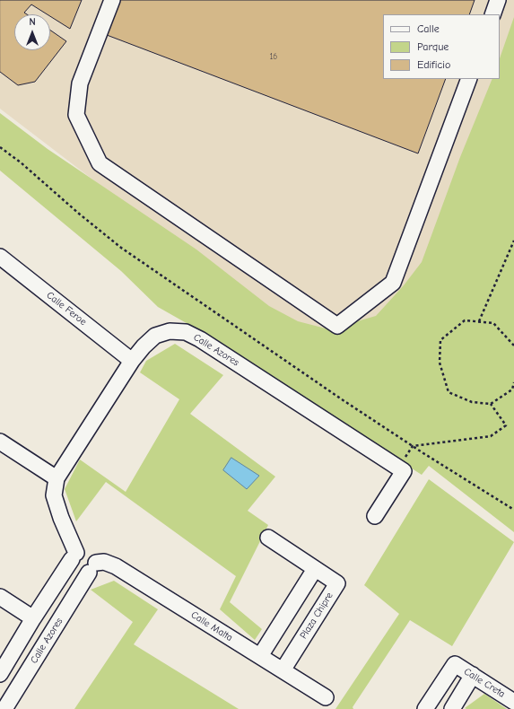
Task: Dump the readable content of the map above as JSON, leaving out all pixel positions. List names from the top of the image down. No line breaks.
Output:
{"streets":{"street":["Calle Feroe","Calle Azores","Plaza Chipre","Calle Malta","Calle Creta"]},"crossings":[["Calle Feroe","Calle Azores"],["Calle Azores","Calle Malta"],["Plaza Chipre","Calle Malta"]],"house_numbers":["16"],"legend":["Calle","Parque","Edificio"],"north":"top"}
